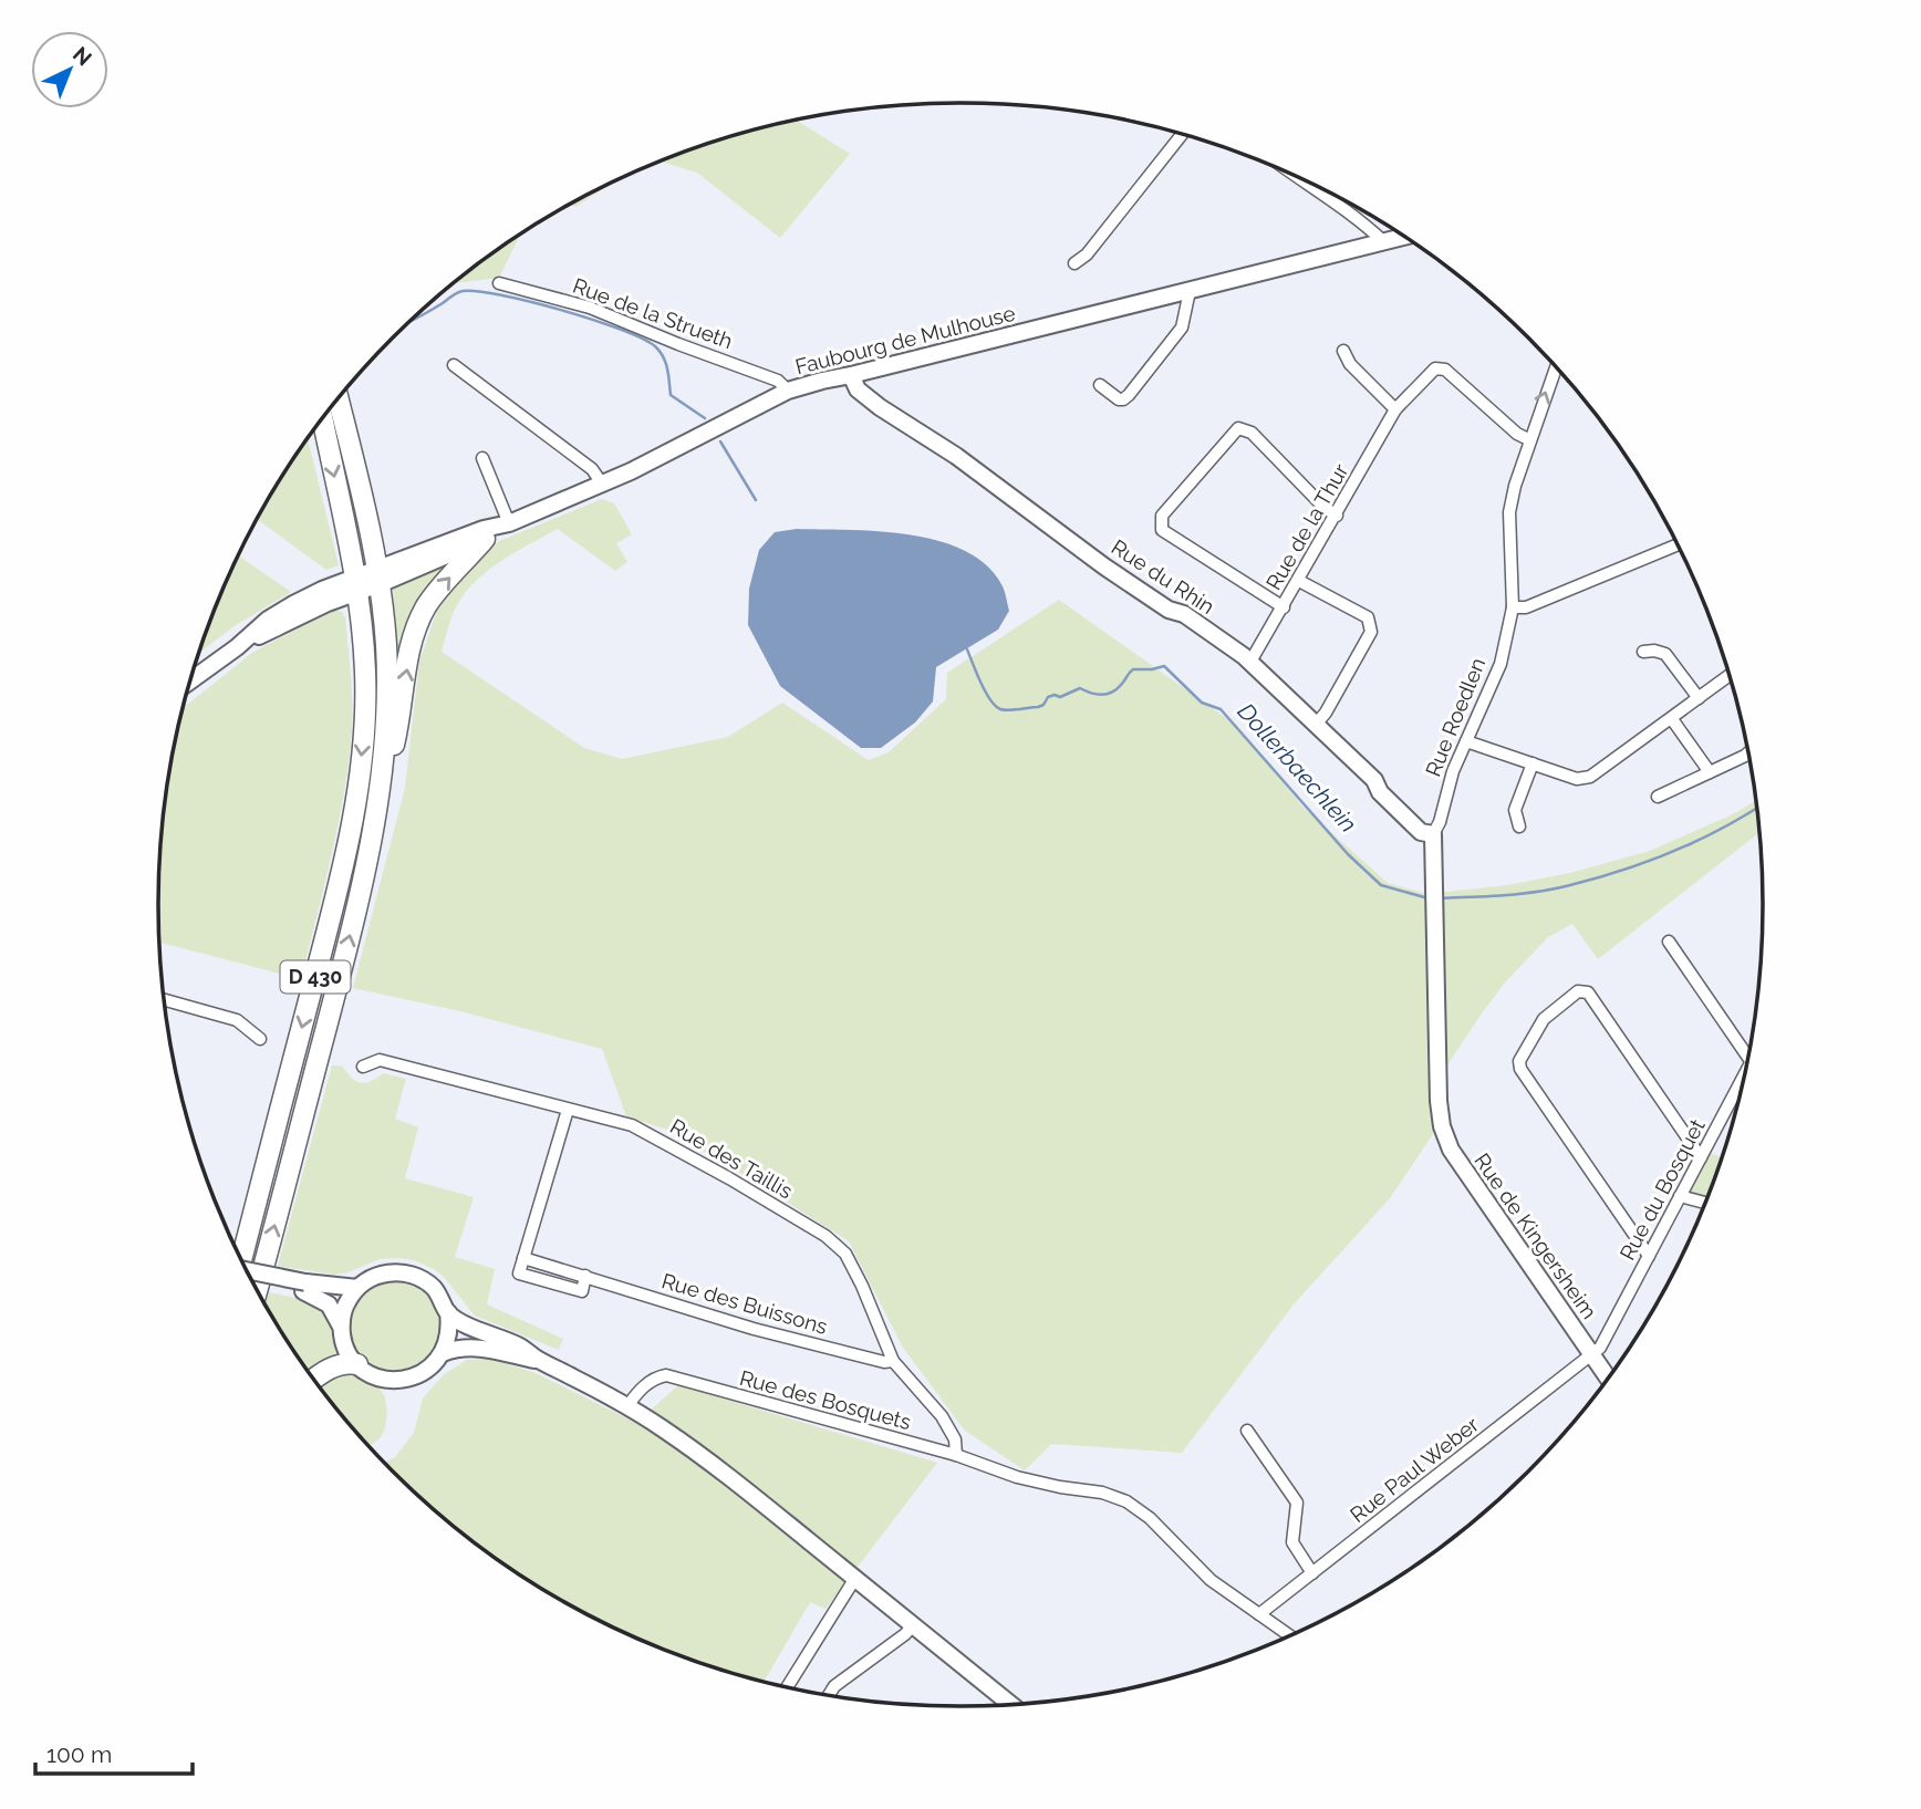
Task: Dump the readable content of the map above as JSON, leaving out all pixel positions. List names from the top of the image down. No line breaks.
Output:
{"streets":{"highway":["D 430"],"main road":["Faubourg de Mulhouse","Rue du Rhin","Rue Roedlen","Rue de Kingersheim"],"street":["Rue de la Strueth","Rue de la Thur","Rue des Taillis","Rue du Bosquet","Rue des Buissons","Rue des Bosquets","Rue Paul Weber"]},"crossings":[["Rue de la Strueth","Faubourg de Mulhouse"],["Faubourg de Mulhouse","Rue du Rhin"],["Faubourg de Mulhouse","D 430"],["Rue de la Thur","Rue du Rhin"],["Rue de la Thur","Rue Roedlen"],["Rue du Rhin","Rue Roedlen"],["Rue Roedlen","Rue de Kingersheim"],["Rue des Taillis","Rue des Buissons"],["Rue des Taillis","Rue des Bosquets"],["Rue du Bosquet","Rue de Kingersheim"],["Rue du Bosquet","Rue Paul Weber"],["Rue de Kingersheim","Rue Paul Weber"],["Rue des Bosquets","Rue Paul Weber"]],"water":["Dollerbaechlein"],"scale_bar":"100 m","north":"top right"}
